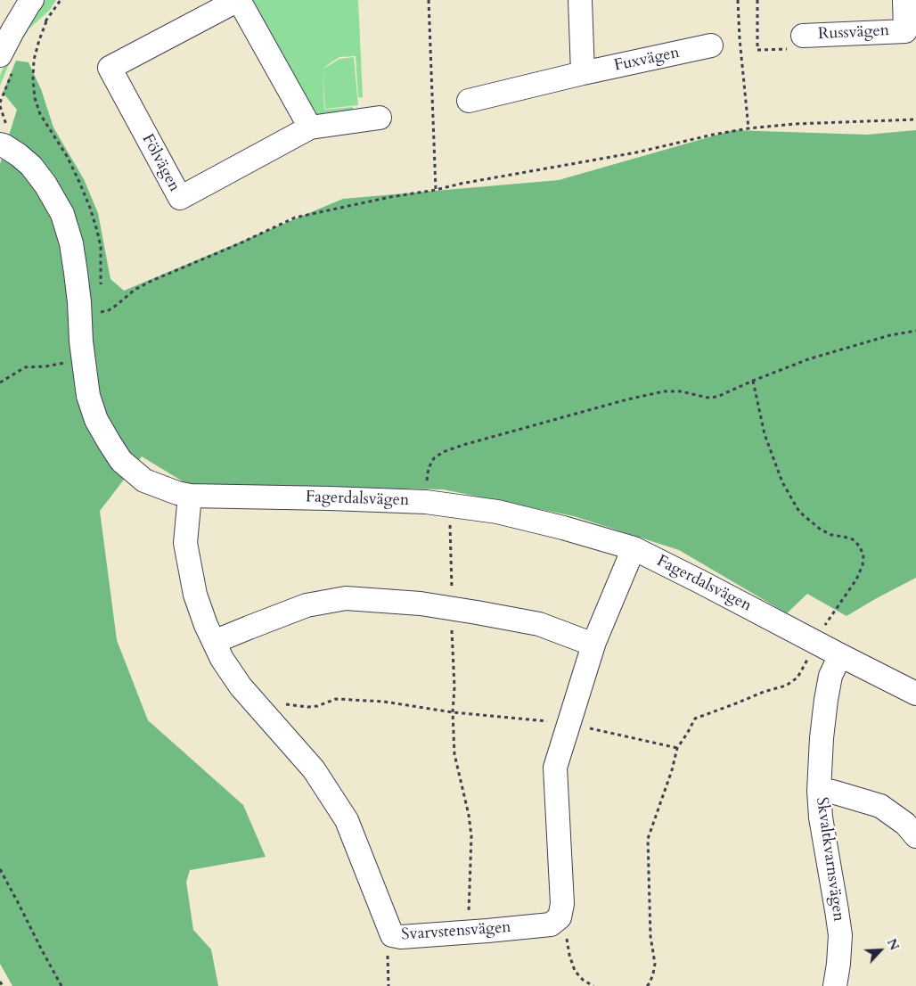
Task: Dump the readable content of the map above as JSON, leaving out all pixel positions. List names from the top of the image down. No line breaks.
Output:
{"streets":{"street":["Russvägen","Fuxvägen","Fölvägen","Fagerdalsvägen","Skvaltkvarnsvägen","Svarvstensvägen"]},"crossings":[["Fagerdalsvägen","Skvaltkvarnsvägen"],["Fagerdalsvägen","Svarvstensvägen"]],"north":"top right"}
